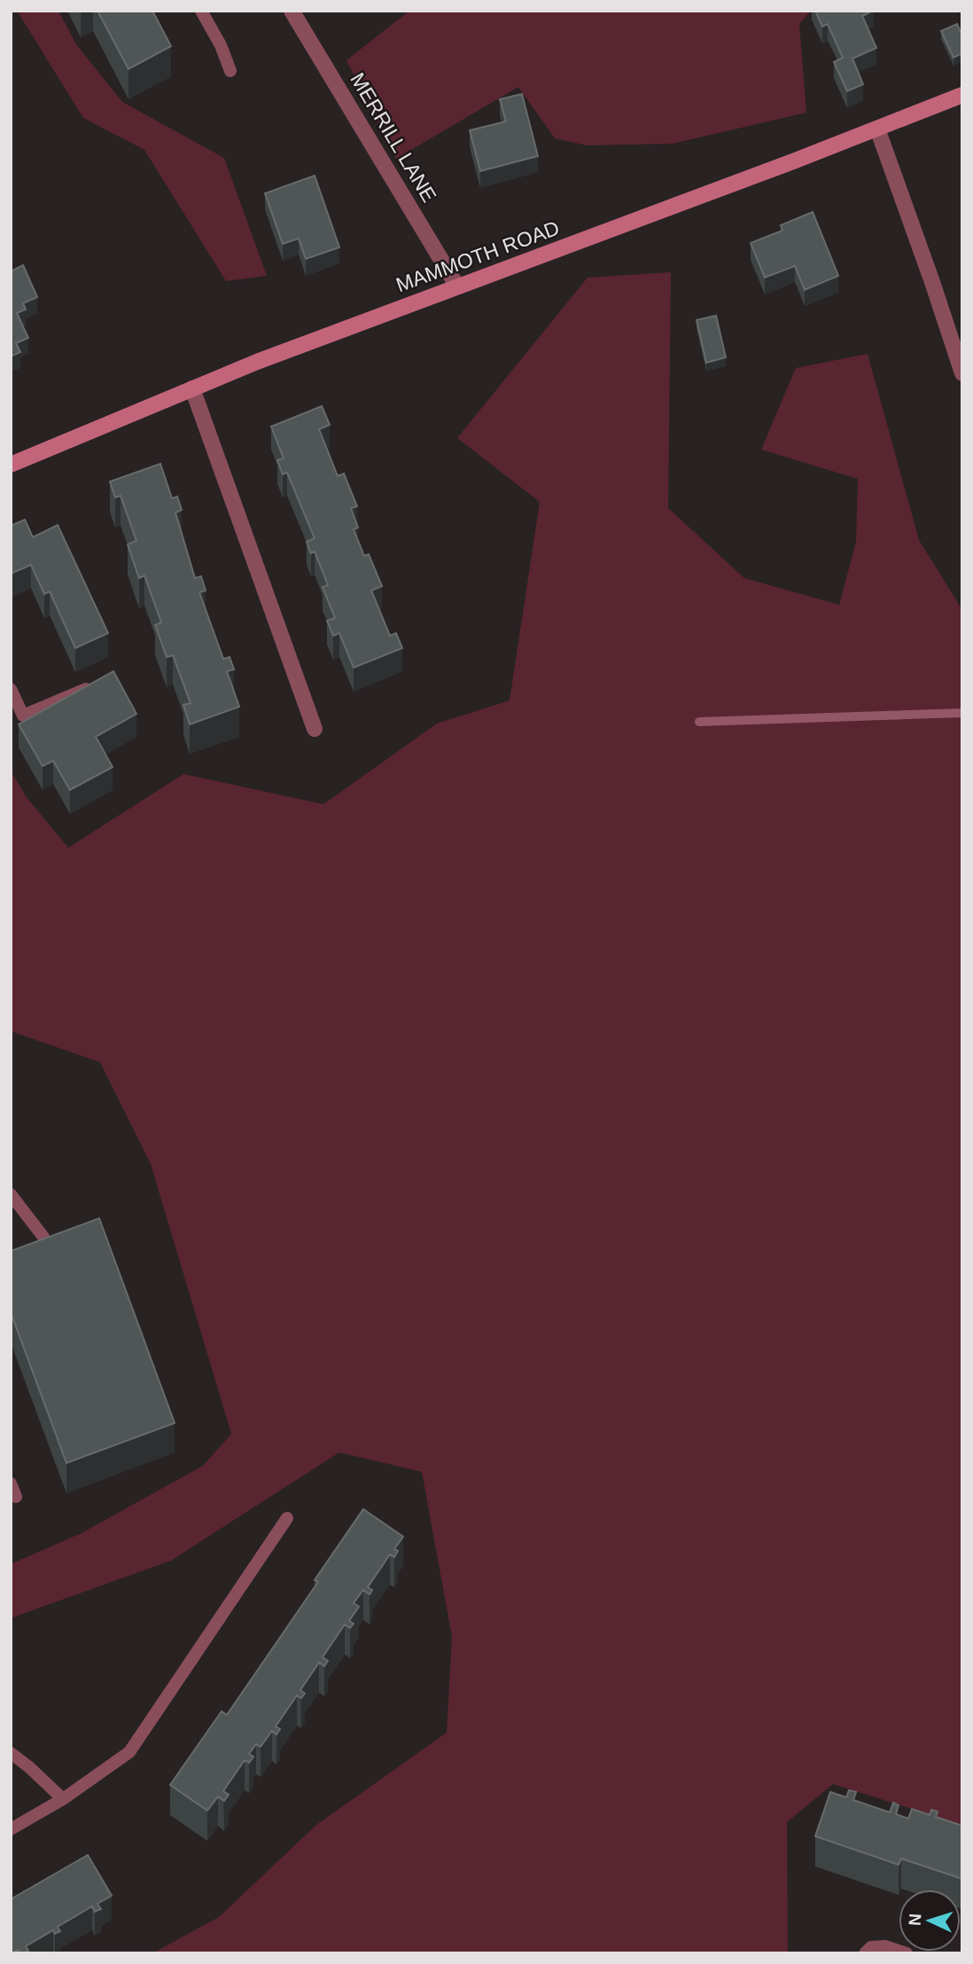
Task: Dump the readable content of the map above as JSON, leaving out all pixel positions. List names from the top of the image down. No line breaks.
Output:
{"streets":{"main road":["MAMMOTH ROAD"],"street":["MERRILL LANE"]},"crossings":[["MERRILL LANE","MAMMOTH ROAD"]],"north":"left"}
